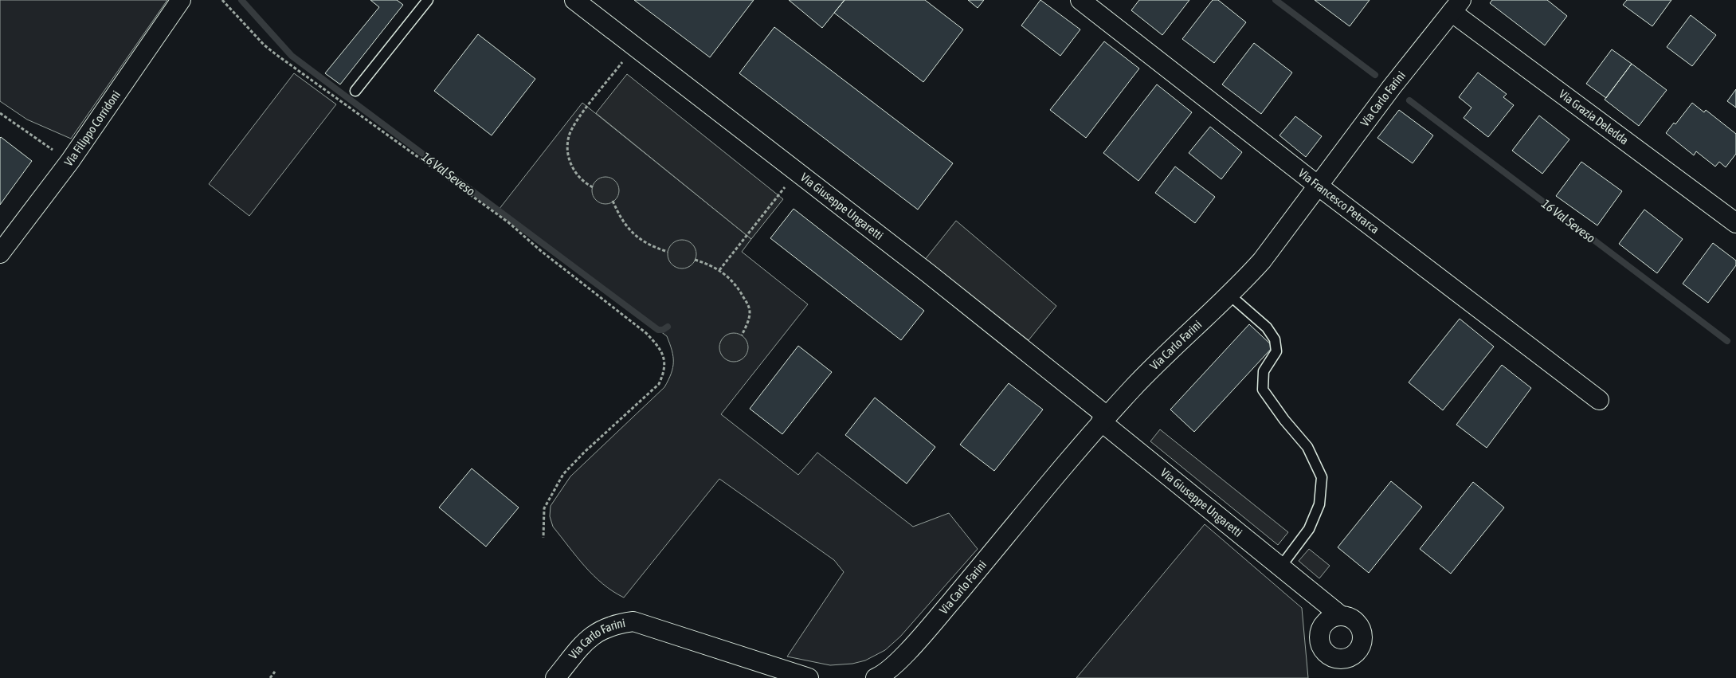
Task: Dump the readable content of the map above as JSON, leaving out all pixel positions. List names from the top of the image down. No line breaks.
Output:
{"streets":{"street":["Via Carlo Farini","Via Grazia Deledda","Via Filippo Corridoni","Via Francesco Petrarca","Via Giuseppe Ungaretti"]},"crossings":[["Via Carlo Farini","Via Grazia Deledda"],["Via Carlo Farini","Via Francesco Petrarca"],["Via Carlo Farini","Via Giuseppe Ungaretti"]],"water":["16 Val Seveso"]}
